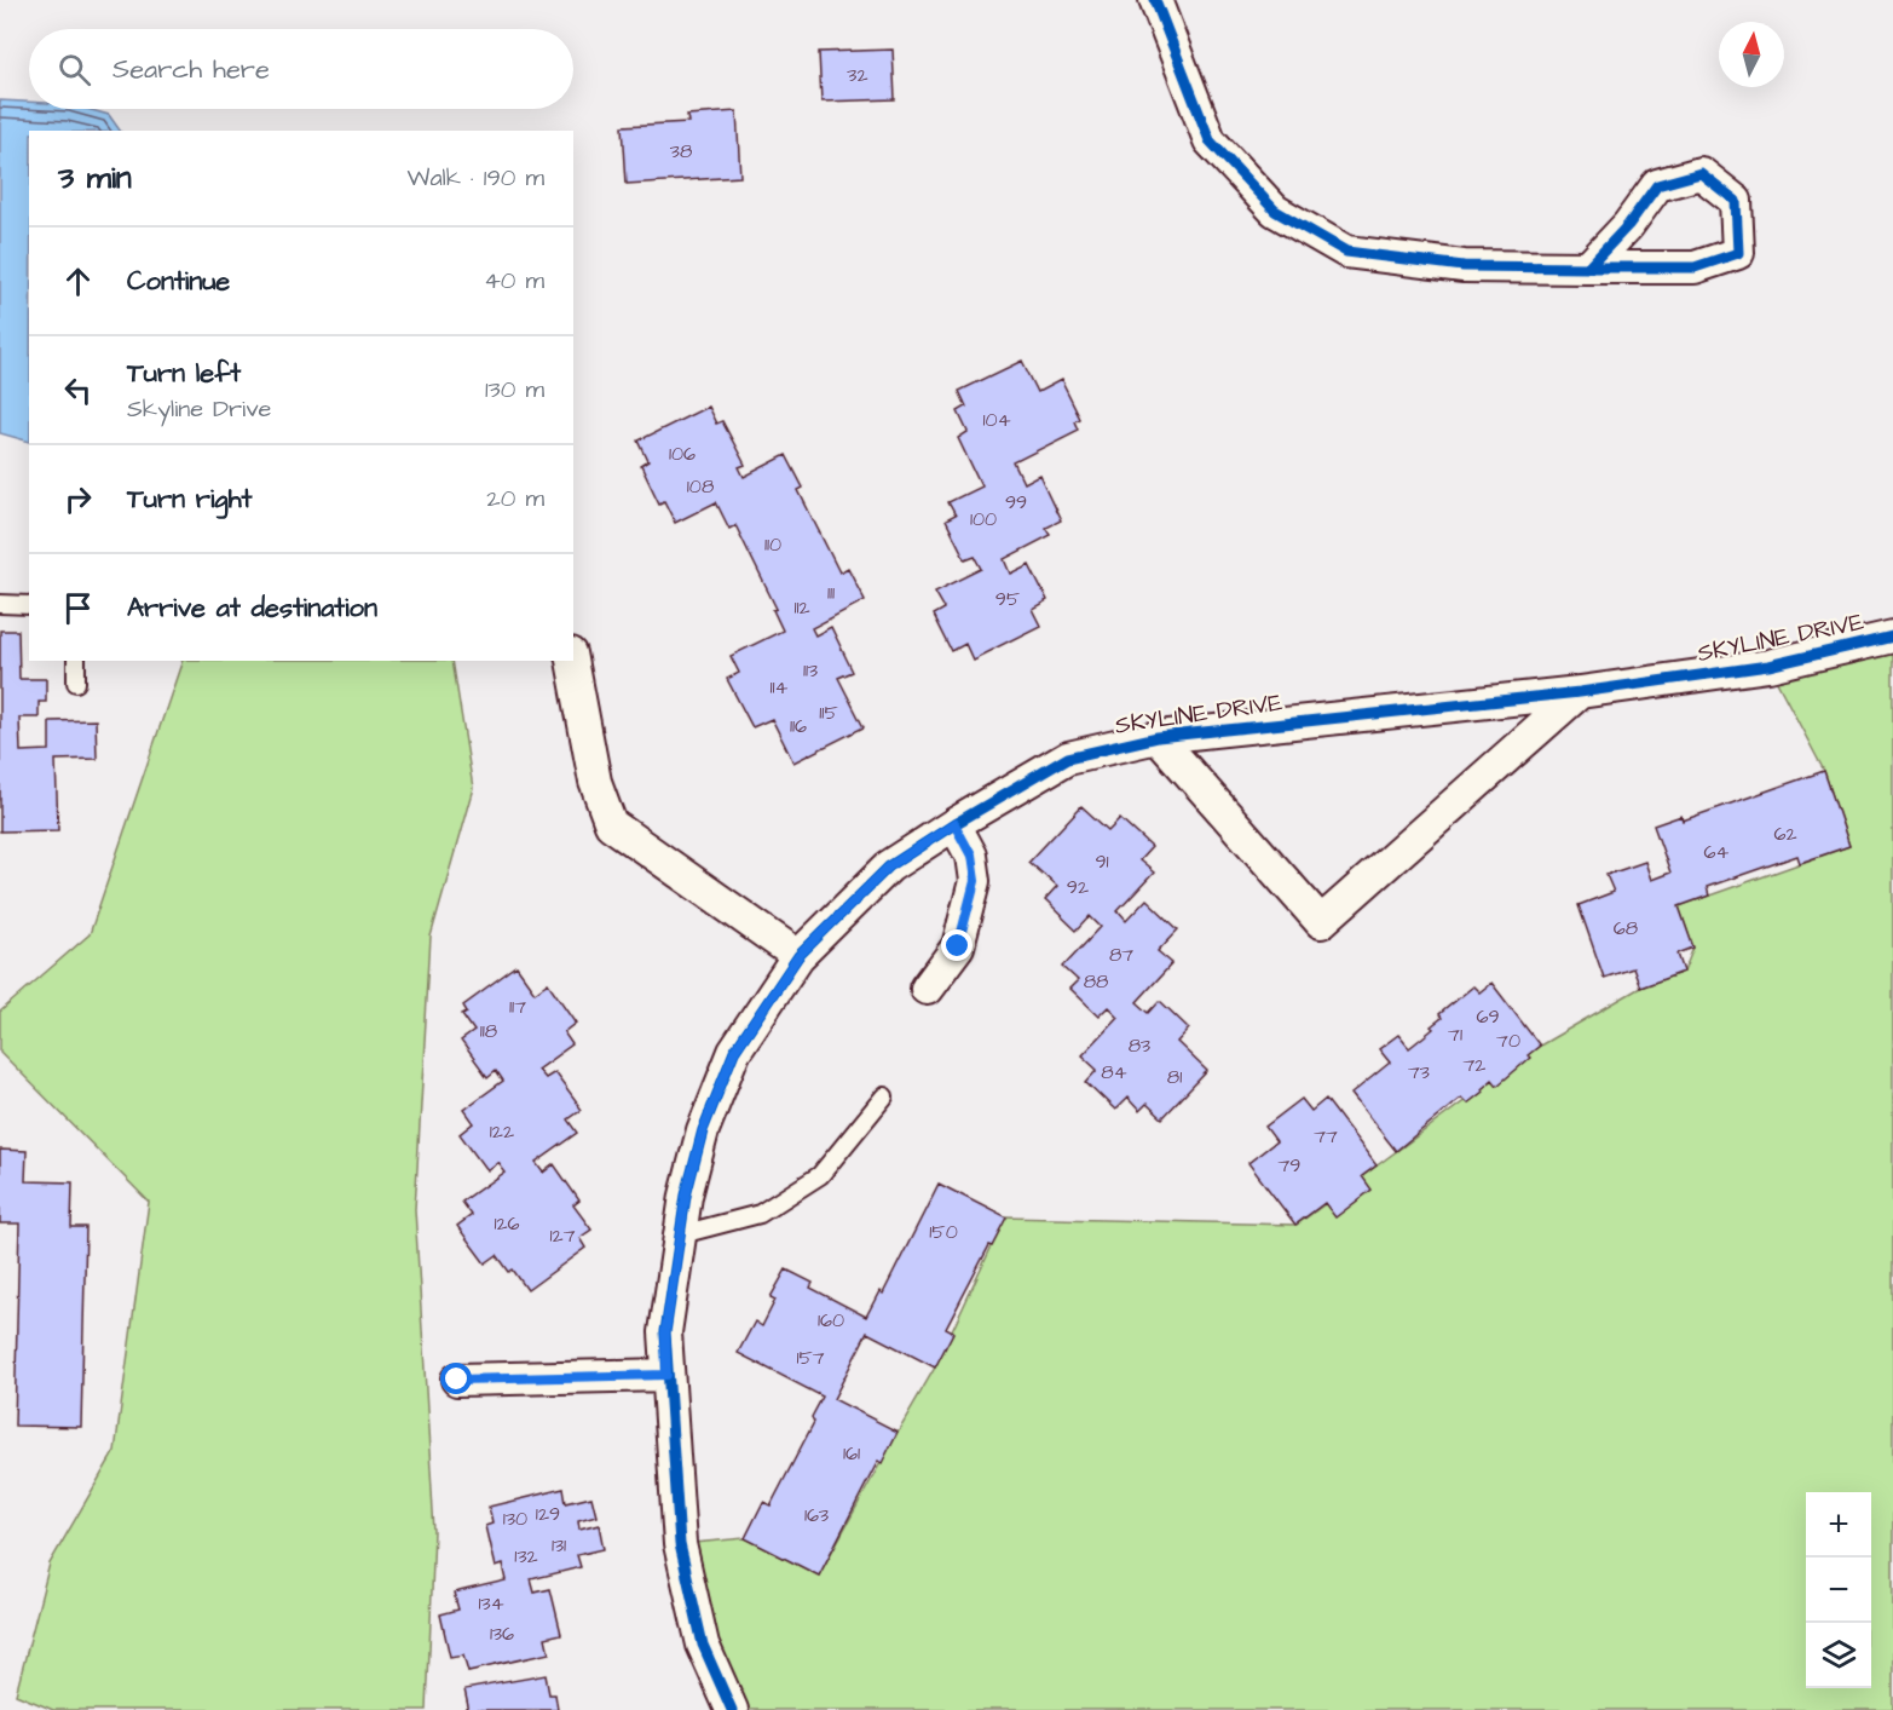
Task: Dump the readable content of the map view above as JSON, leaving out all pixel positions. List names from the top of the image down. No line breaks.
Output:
{"streets":{"street":["SKYLINE DRIVE"]},"house_numbers":["32","38","104","106","108","99","100","110","111","95","112","113","114","115","116","62","64","91","92","68","87","88","117","69","118","71","70","83","72","84","73","81","122","77","79","126","150","127","160","157","161","129","163","130","131","132","134","136"],"north":"top","page":{"search":"Search here","heading":["3 min","Walk · 190 m"],"list":[["Continue","40 m"],["Turn left","Skyline Drive","130 m"],["Turn right","20 m"],"Arrive at destination"],"map_buttons":["+","−"]}}
